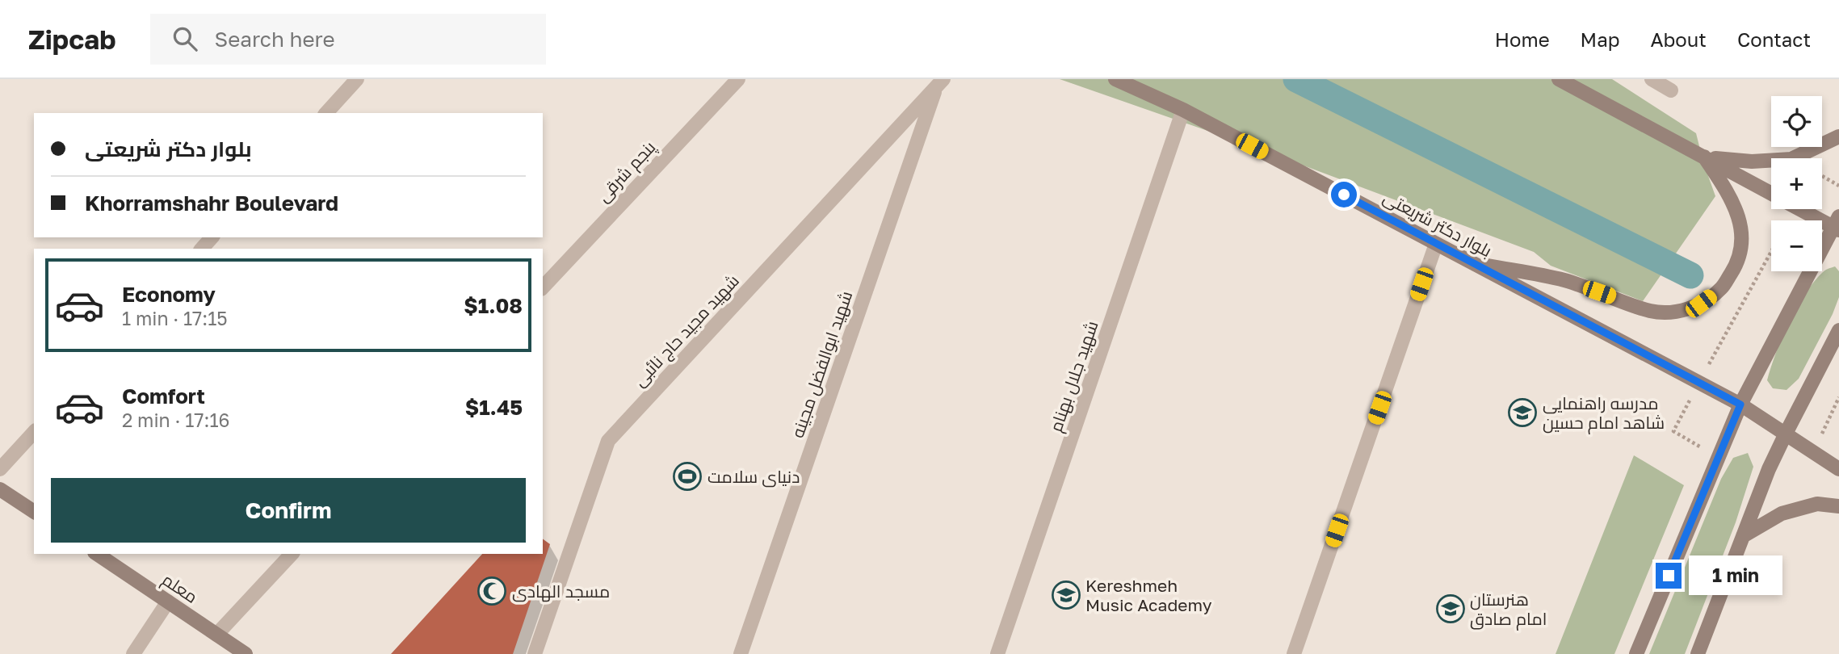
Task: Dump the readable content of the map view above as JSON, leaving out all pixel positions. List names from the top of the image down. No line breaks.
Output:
{"streets":{"main road":["بلوار دکتر شریعتی","معلم"],"street":["پنجم شرقی","شهید مجید حاج نائبی","شهید ابوالفضل مجینه","شهید جلال بهنام"]},"crossings":[["بلوار دکتر شریعتی","شهید جلال بهنام"],["شهید مجید حاج نائبی","شهید ابوالفضل مجینه"]],"places":{"school or university":["مدرسه راهنمایی شاهد امام حسین","Kereshmeh Music Academy","هنرستان امام صادق"],"sports":["دنیای سلامت"],"mosque":["مسجد الهادی"]},"page":{"header":"Zipcab","search":"Search here","nav":["Home","Map","About","Contact"],"map_buttons":["+","−"],"banner":["بلوار دکتر شریعتی","Khorramshahr Boulevard"],"list":[{"name":"Economy","note":"1 min · 17:15","value":"$1.08"},{"name":"Comfort","note":"2 min · 17:16","value":"$1.45"}],"buttons":"Confirm","bubble":"1 min"}}
